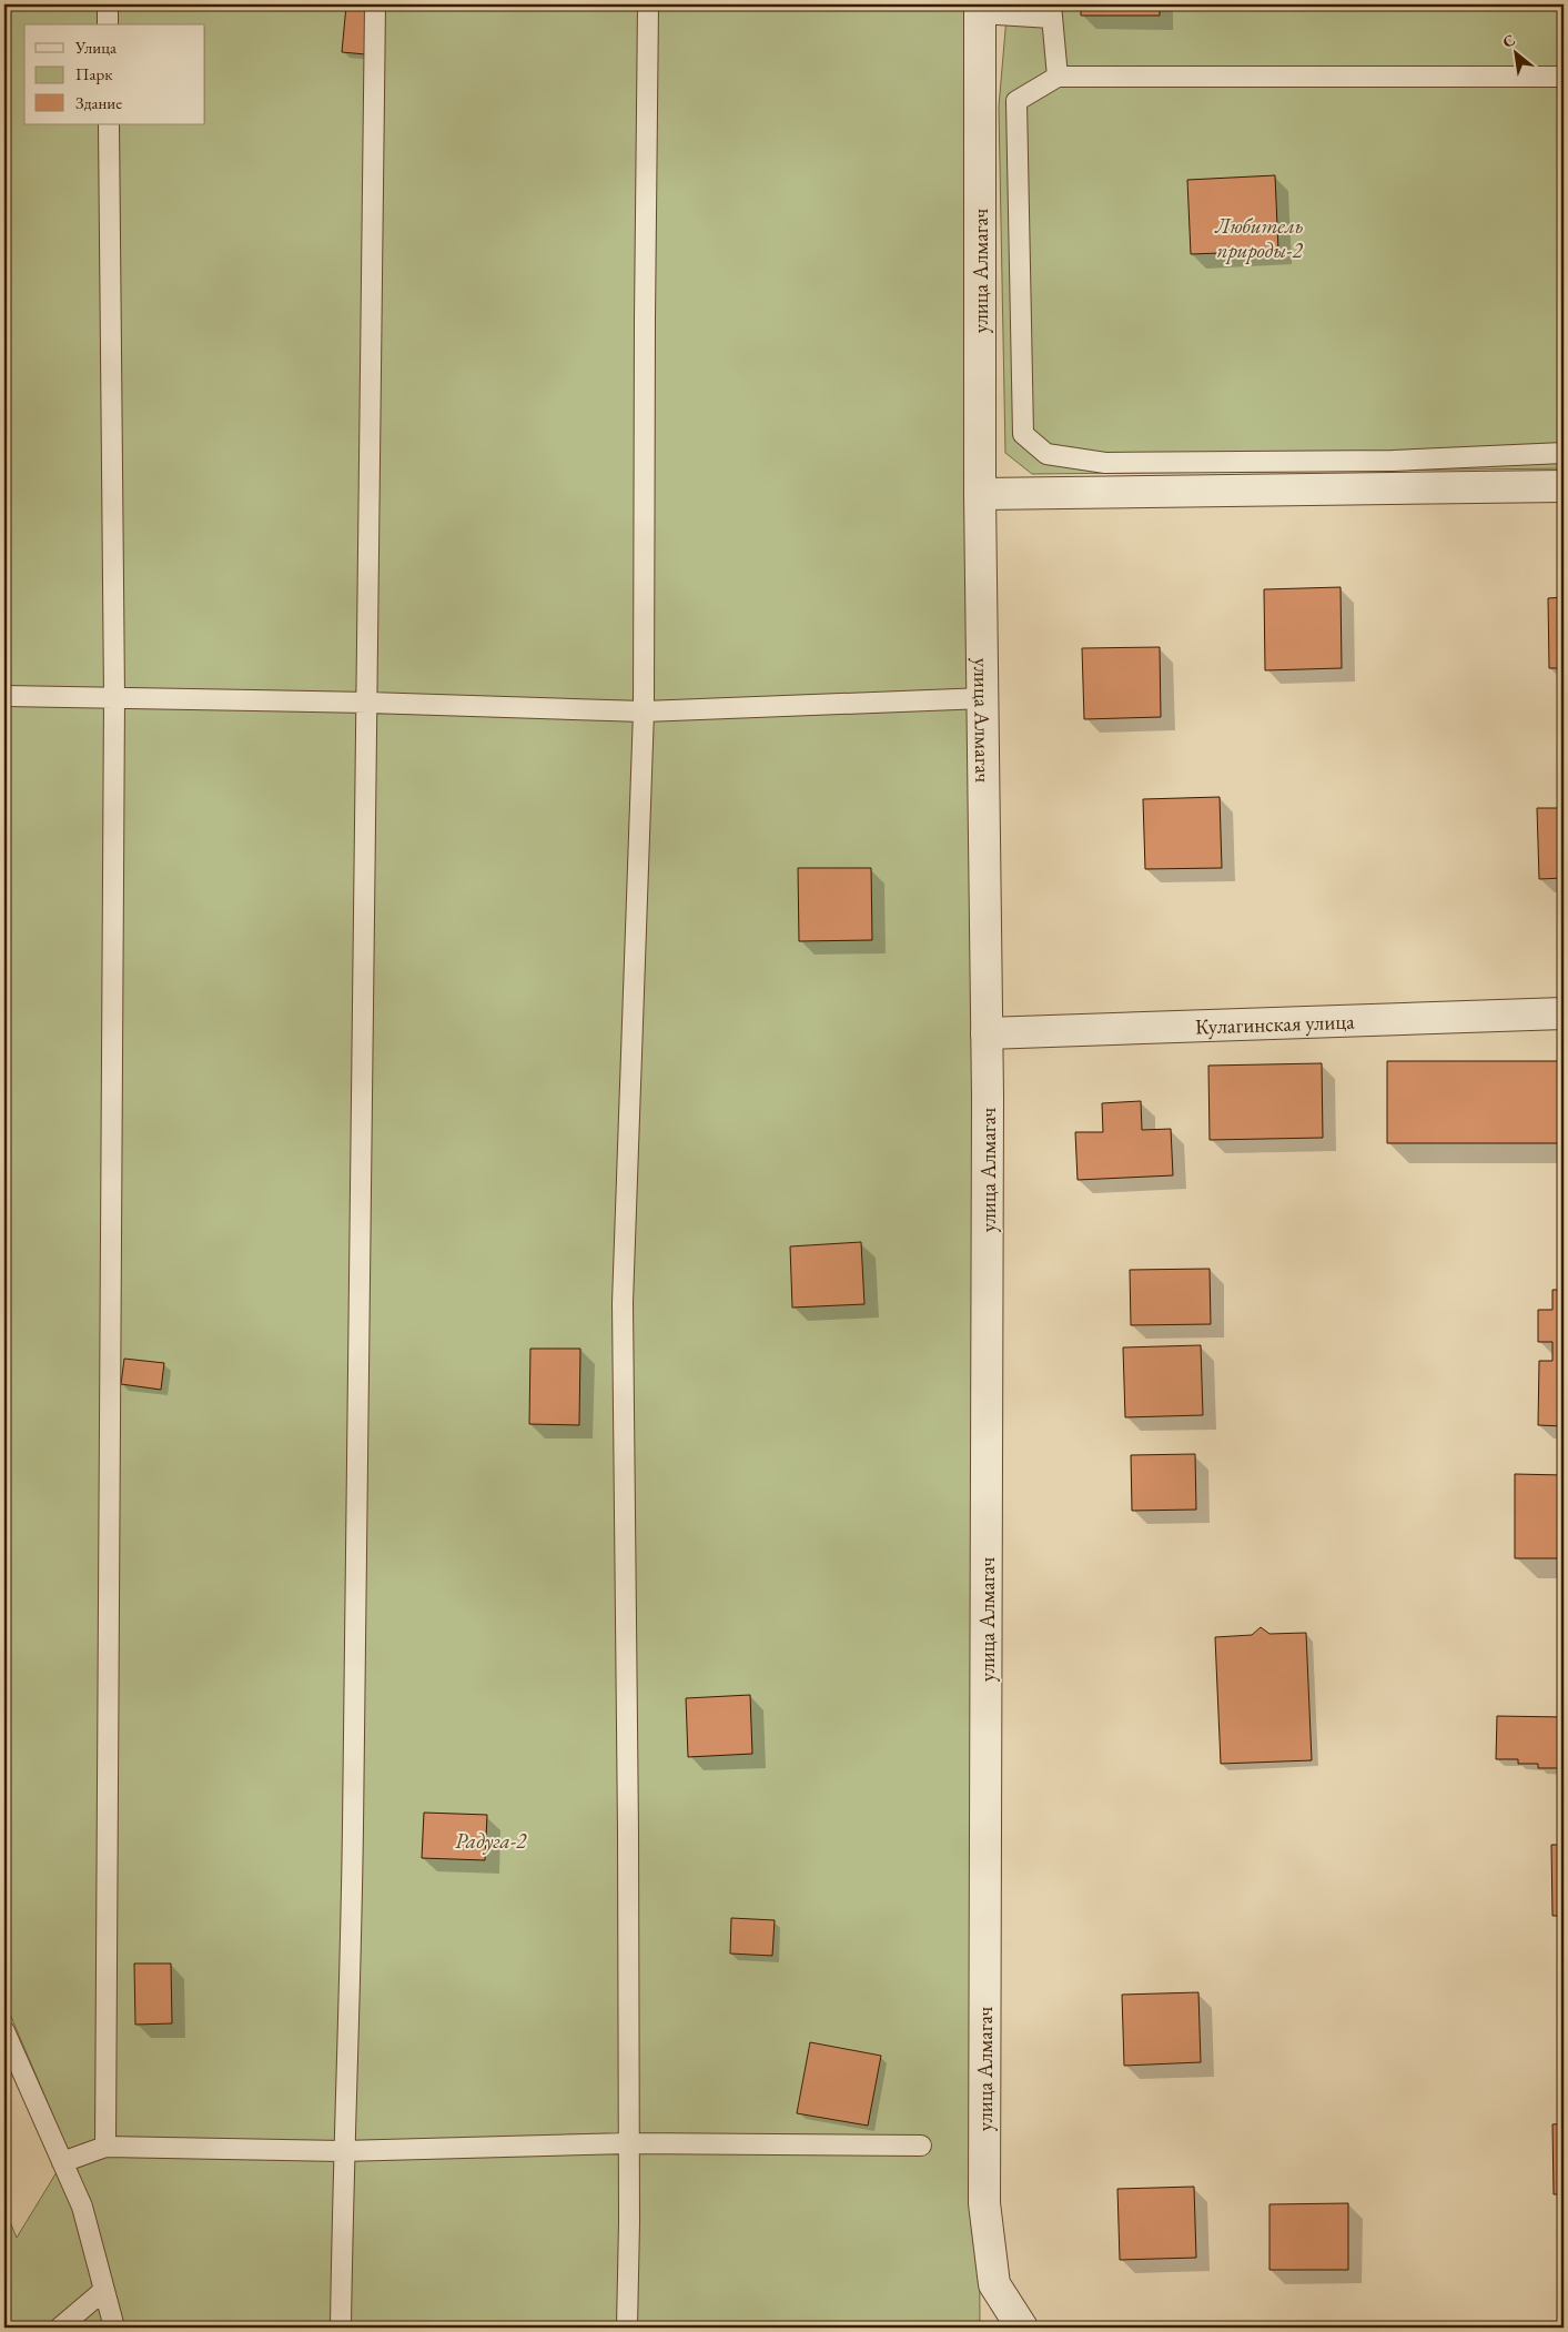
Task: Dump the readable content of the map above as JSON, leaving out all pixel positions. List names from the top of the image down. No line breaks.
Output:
{"streets":{"street":["улица Алмагач","Кулагинская улица"]},"crossings":[["улица Алмагач","Кулагинская улица"]],"parks":["Любитель природы-2","Радуга-2"],"legend":["Улица","Парк","Здание"],"north":"top left"}
